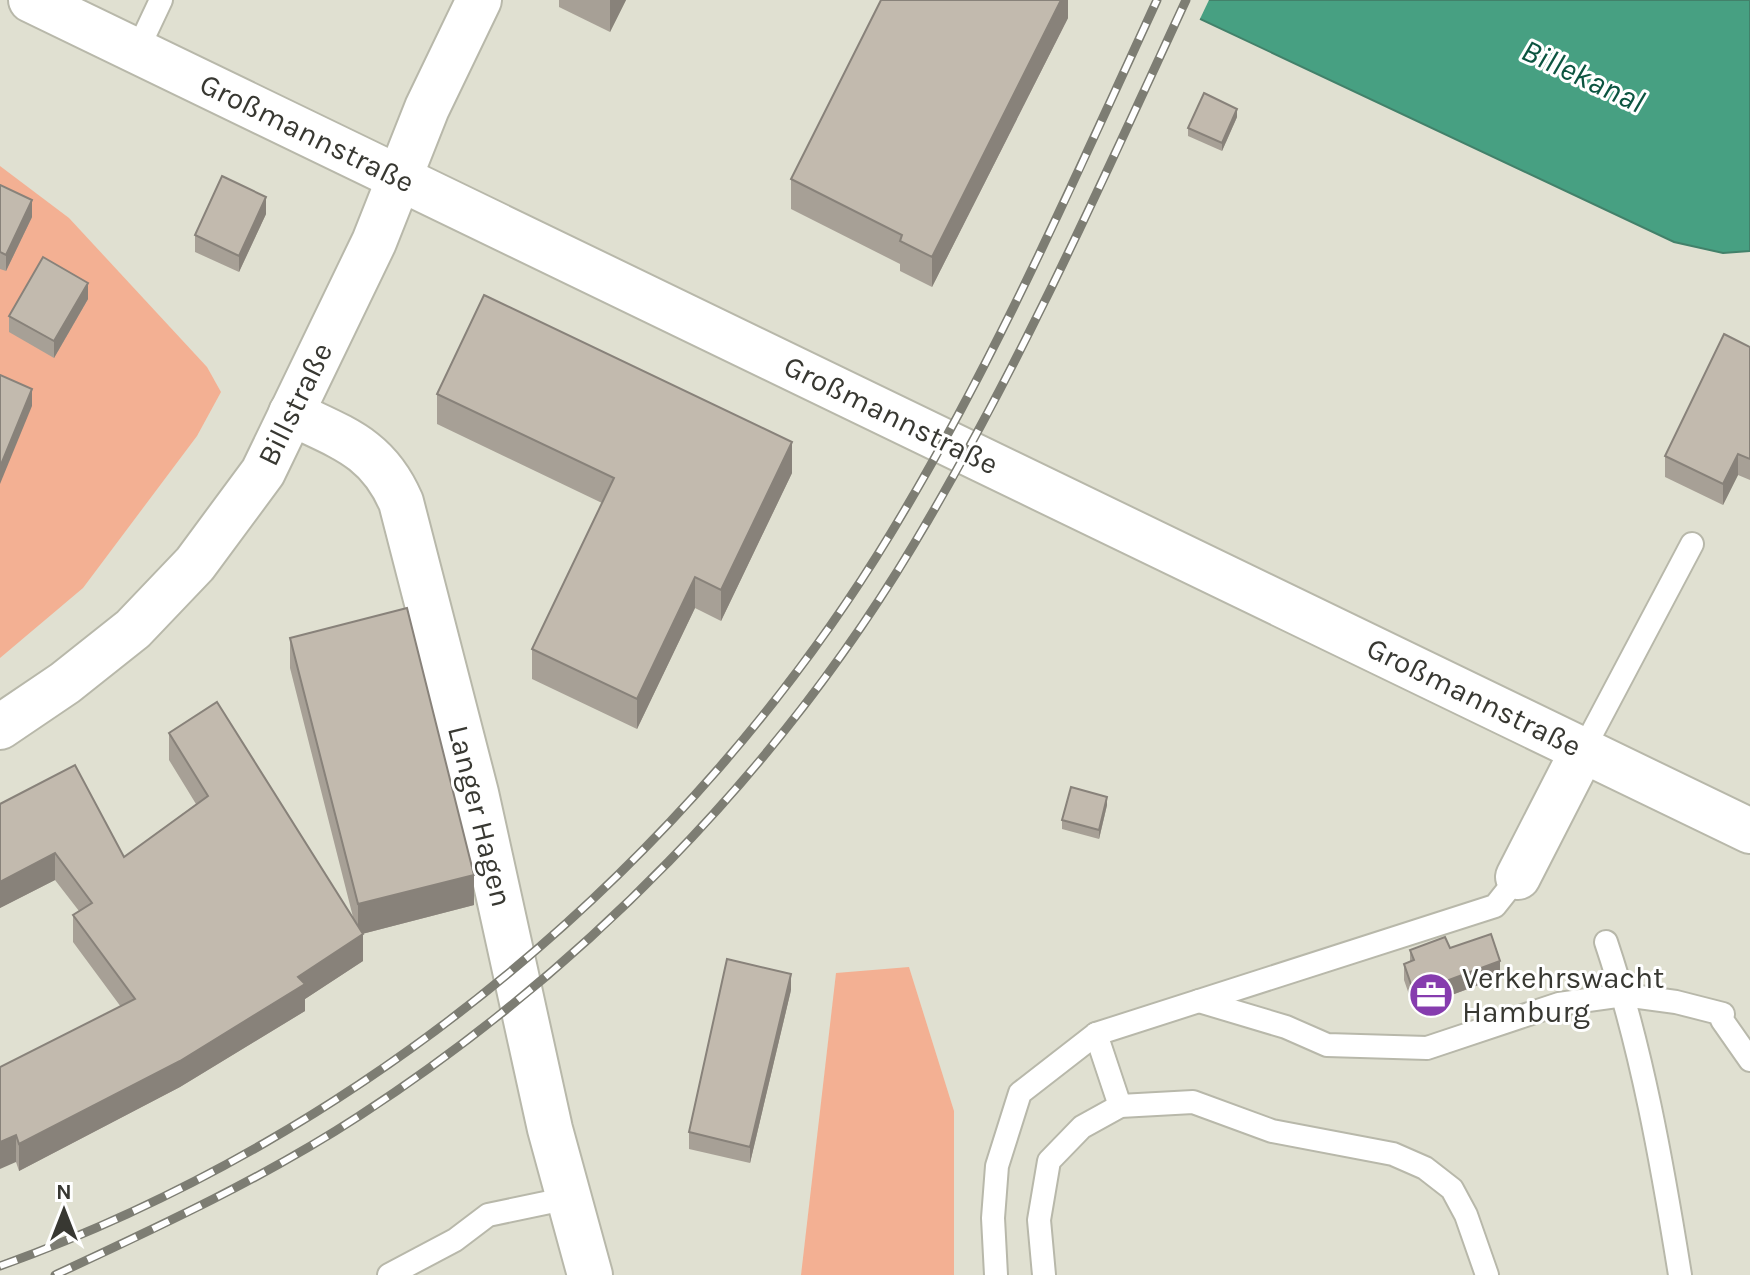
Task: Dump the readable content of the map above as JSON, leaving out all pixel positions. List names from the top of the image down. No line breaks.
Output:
{"streets":{"street":["Großmannstraße","Billstraße","Langer Hagen"]},"crossings":[["Großmannstraße","Billstraße"],["Billstraße","Langer Hagen"]],"water":["Billekanal"],"places":{"office":["Verkehrswacht Hamburg"]},"north":"top"}
